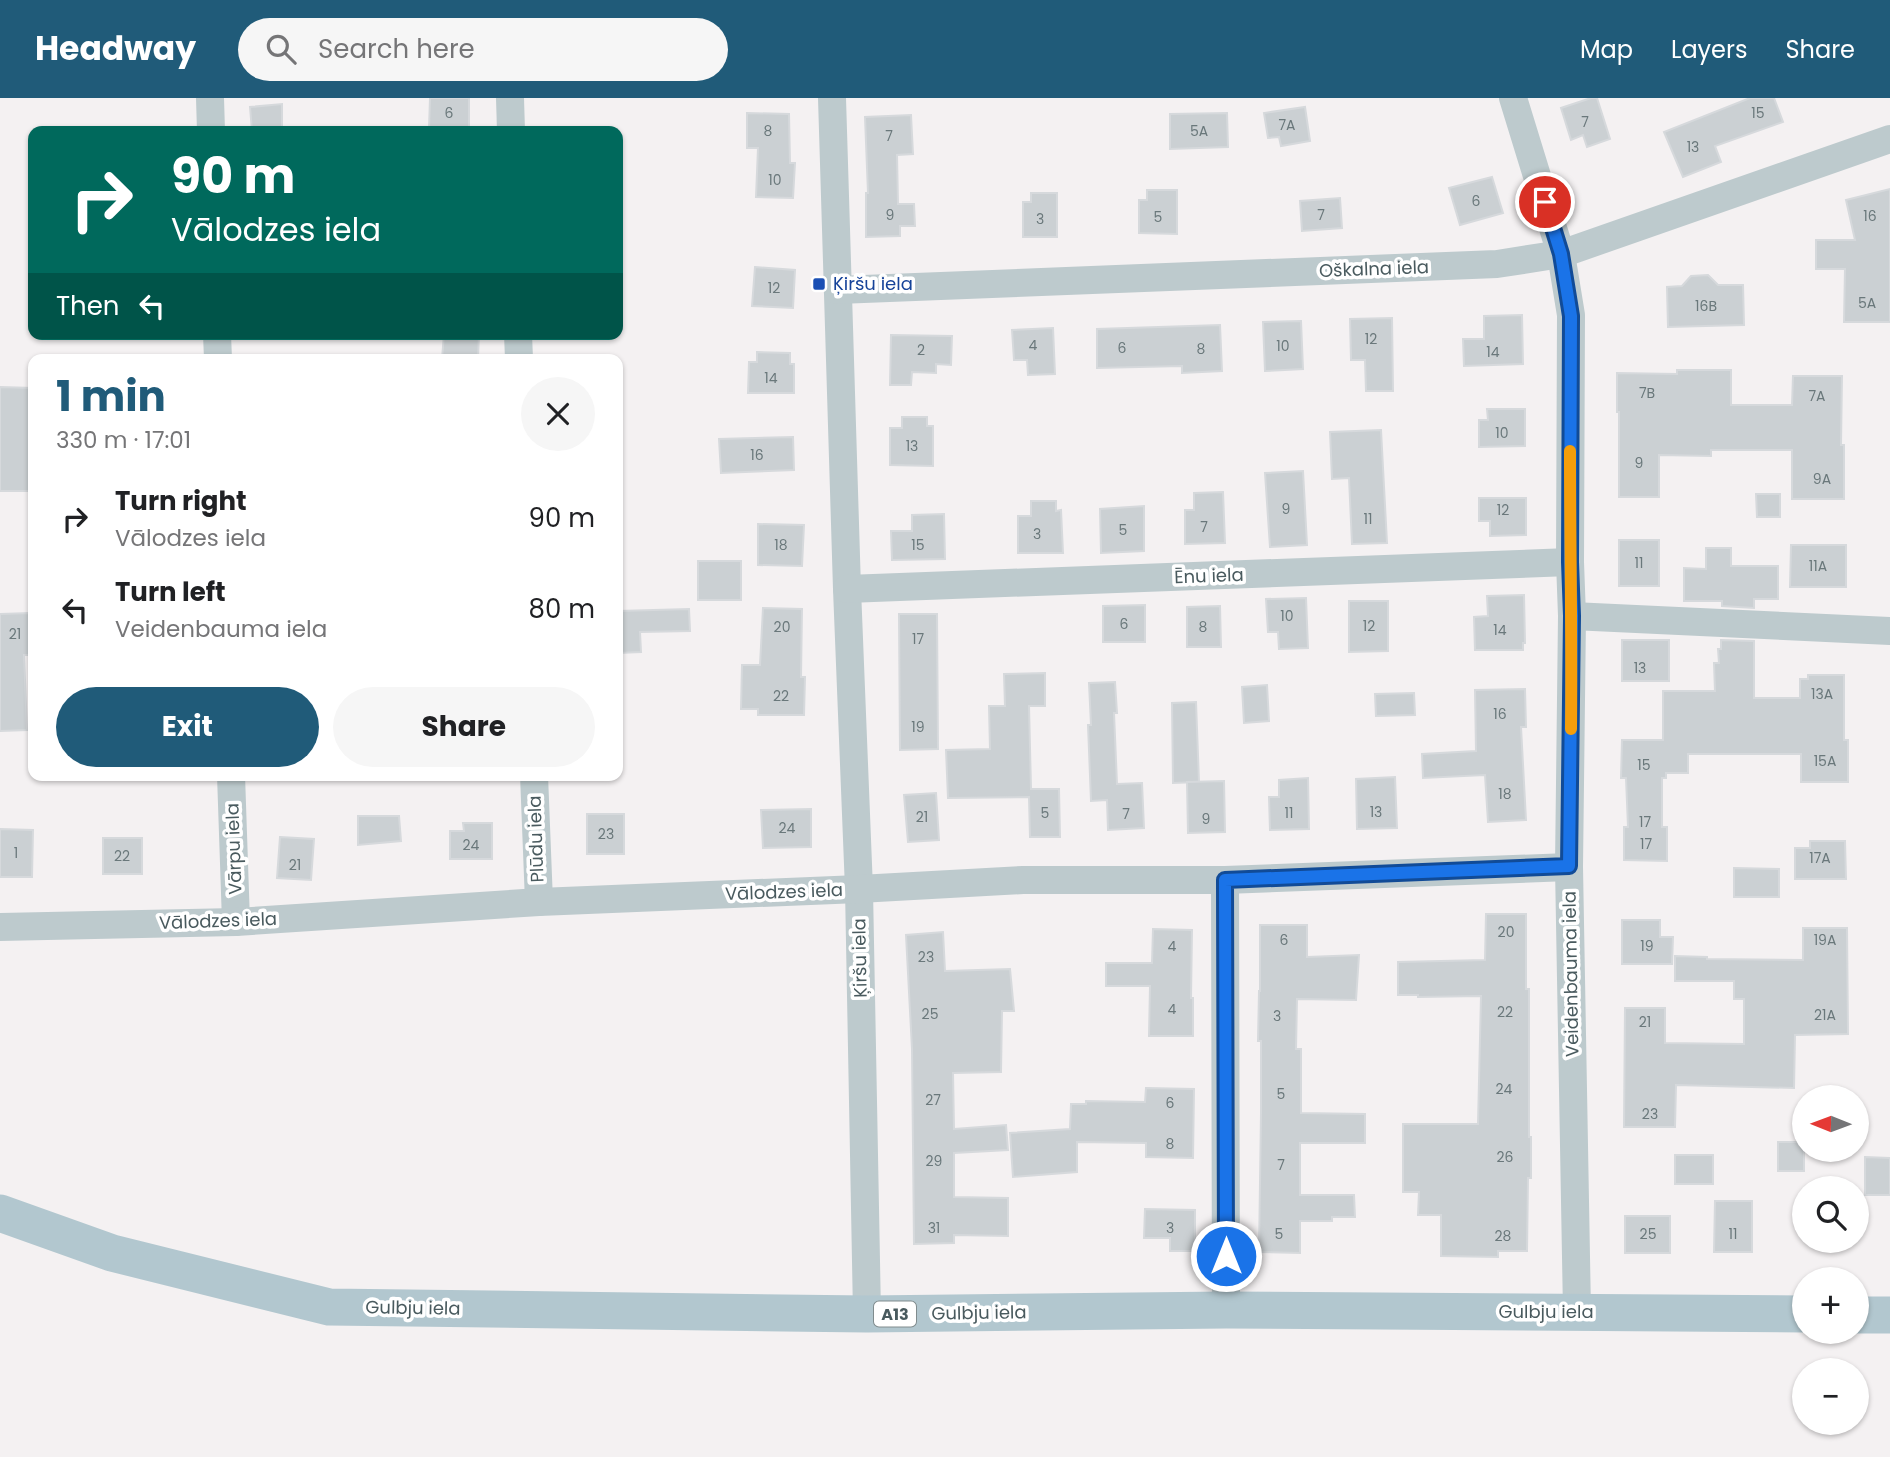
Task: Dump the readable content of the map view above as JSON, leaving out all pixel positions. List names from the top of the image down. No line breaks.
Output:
{"streets":{"main road":["Gulbju iela","A13"],"street":["Oškalna iela","Ēnu iela","Plūdu iela","Vārpu iela","Vālodzes iela","Ķiršu iela","Veidenbauma iela"]},"crossings":[["Oškalna iela","Ķiršu iela"],["Oškalna iela","Veidenbauma iela"],["Ēnu iela","Ķiršu iela"],["Ēnu iela","Veidenbauma iela"],["Plūdu iela","Vālodzes iela"],["Vārpu iela","Vālodzes iela"],["Vālodzes iela","Ķiršu iela"],["Vālodzes iela","Veidenbauma iela"],["Ķiršu iela","Gulbju iela"],["Veidenbauma iela","Gulbju iela"]],"places":{"transit":["Ķiršu iela"]},"house_numbers":["6","15","7","7A","8","5A","7","13","10","6","9","7","16","5","3","12","5A","16B","12","4","10","6","8","2","14","14","7B","7A","10","13","16","9","9A","9","12","11","7","5","3","18","15","11","11A","10","6","12","20","8","14","21","17","13","13A","22","16","19","15A","15","18","13","5","11","7","21","9","17","24","23","17","24","1","22","17A","21","20","6","19A","4","19","23","4","22","25","21A","3","21","24","5","27","6","23","8","26","29","7","31","3","5","25","11","28"],"north":"left","page":{"header":"Headway","search":"Search here","nav":["Map","Layers","Share"],"turn":["90 m","Vālodzes iela"],"then":"Then","heading":["1 min","330 m · 17:01"],"list":[{"name":"Turn right","note":"Vālodzes iela","value":"90 m"},{"name":"Turn left","note":"Veidenbauma iela","value":"80 m"}],"buttons":["Exit","Share"],"map_buttons":["+","−"]}}
